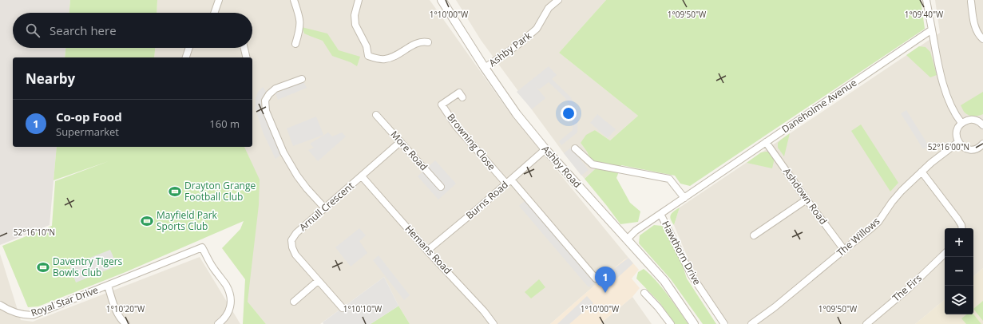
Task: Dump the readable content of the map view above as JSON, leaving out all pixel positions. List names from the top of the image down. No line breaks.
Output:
{"streets":{"street":["Ashby Park","Daneholme Avenue","Browning Close","More Road","Ashby Road","Ashdown Road","Burns Road","Arnull Crescent","The Willows","Hemans Road","Hawthorn Drive","The Firs","Royal Star Drive"]},"crossings":[["Ashby Park","Ashby Road"],["Daneholme Avenue","Ashby Road"],["Daneholme Avenue","Ashdown Road"],["Daneholme Avenue","Hawthorn Drive"],["Browning Close","Burns Road"],["More Road","Arnull Crescent"],["Ashby Road","Burns Road"],["Ashdown Road","The Willows"],["Burns Road","Hemans Road"],["Arnull Crescent","Hemans Road"]],"places":{"sports":["Drayton Grange Football Club","Mayfield Park Sports Club","Daventry Tigers Bowls Club"]},"page":{"search":"Search here","heading":"Nearby","list":[{"mark":"1","name":"Co-op Food","note":"Supermarket","value":"160 m"}],"map_buttons":["+","−"],"pins":"1"},"coordinates":["1°10'00\"W","1°09'50\"W","1°09'40\"W","52°16'00\"N","52°16'10\"N","1°10'20\"W","1°10'10\"W"]}
